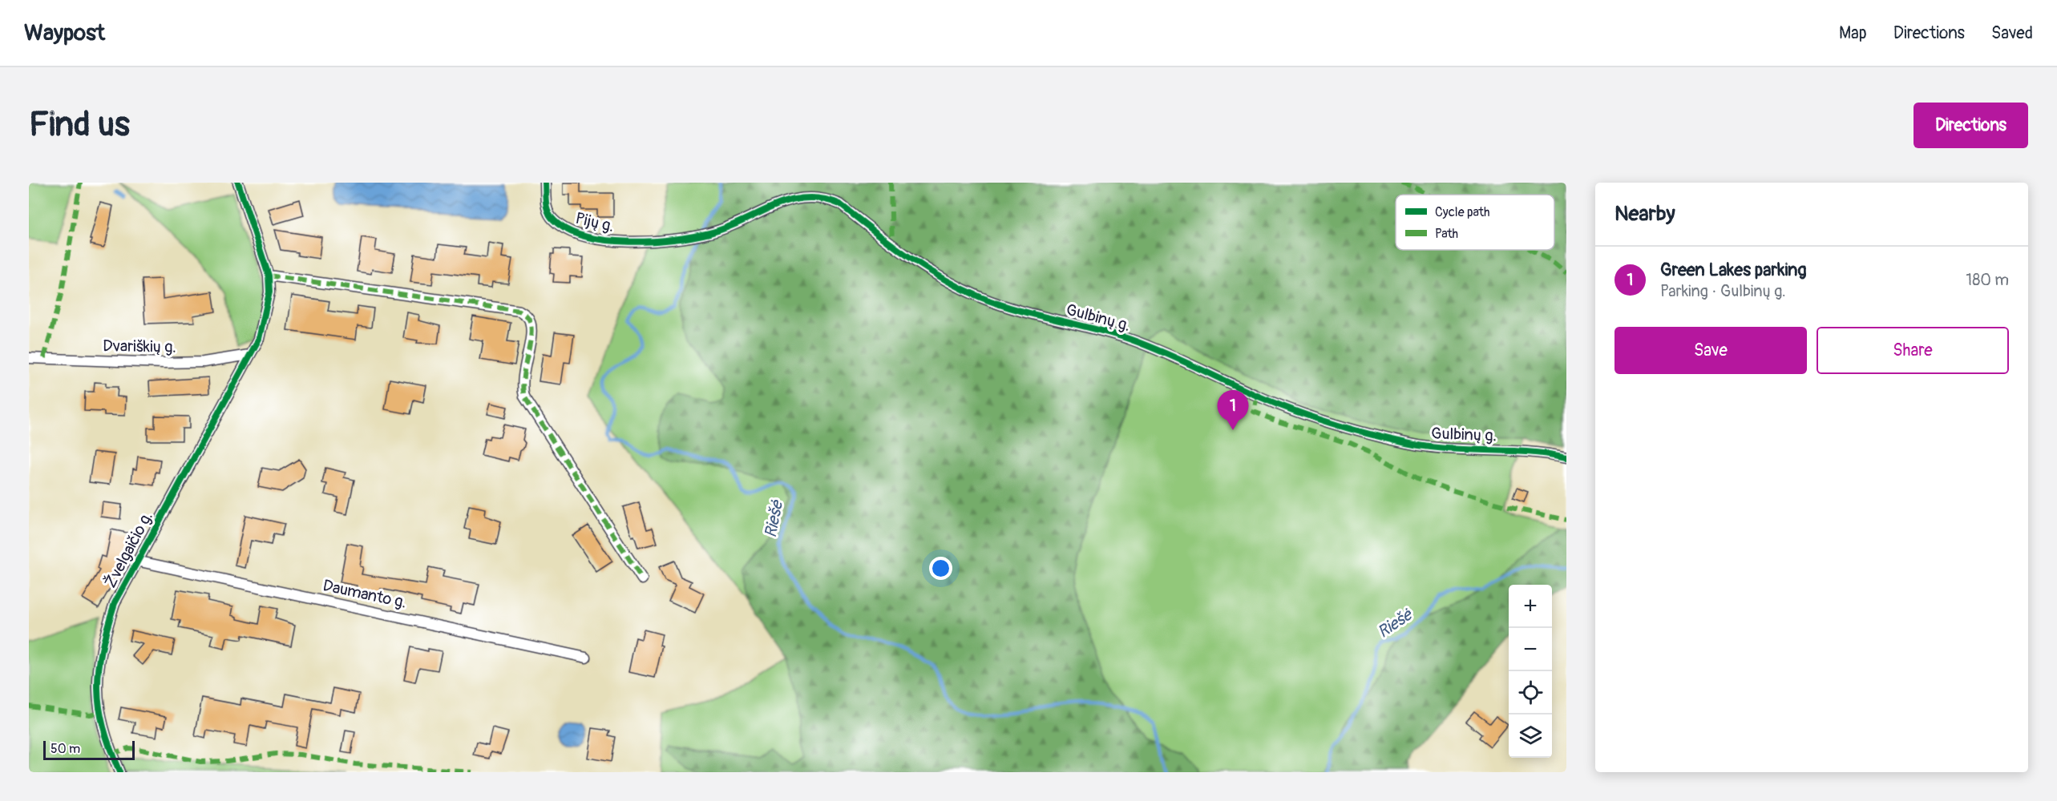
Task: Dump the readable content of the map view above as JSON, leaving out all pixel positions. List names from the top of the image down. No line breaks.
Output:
{"streets":{"street":["Pijų g.","Gulbinų g.","Dvariškių g.","Žvelgaičio g.","Daumanto g."]},"crossings":[["Pijų g.","Gulbinų g."],["Dvariškių g.","Žvelgaičio g."],["Žvelgaičio g.","Daumanto g."]],"water":["Riešė"],"legend":["Cycle path","Path"],"scale_bar":"50 m","page":{"header":"Waypost","nav":["Map","Directions","Saved"],"buttons":["Directions",["Save","Share"]],"title":"Find us","heading":"Nearby","list":[{"mark":"1","name":"Green Lakes parking","note":"Parking · Gulbinų g.","value":"180 m"}],"pins":"1","map_buttons":["+","−"],"scale":"50 m"}}
